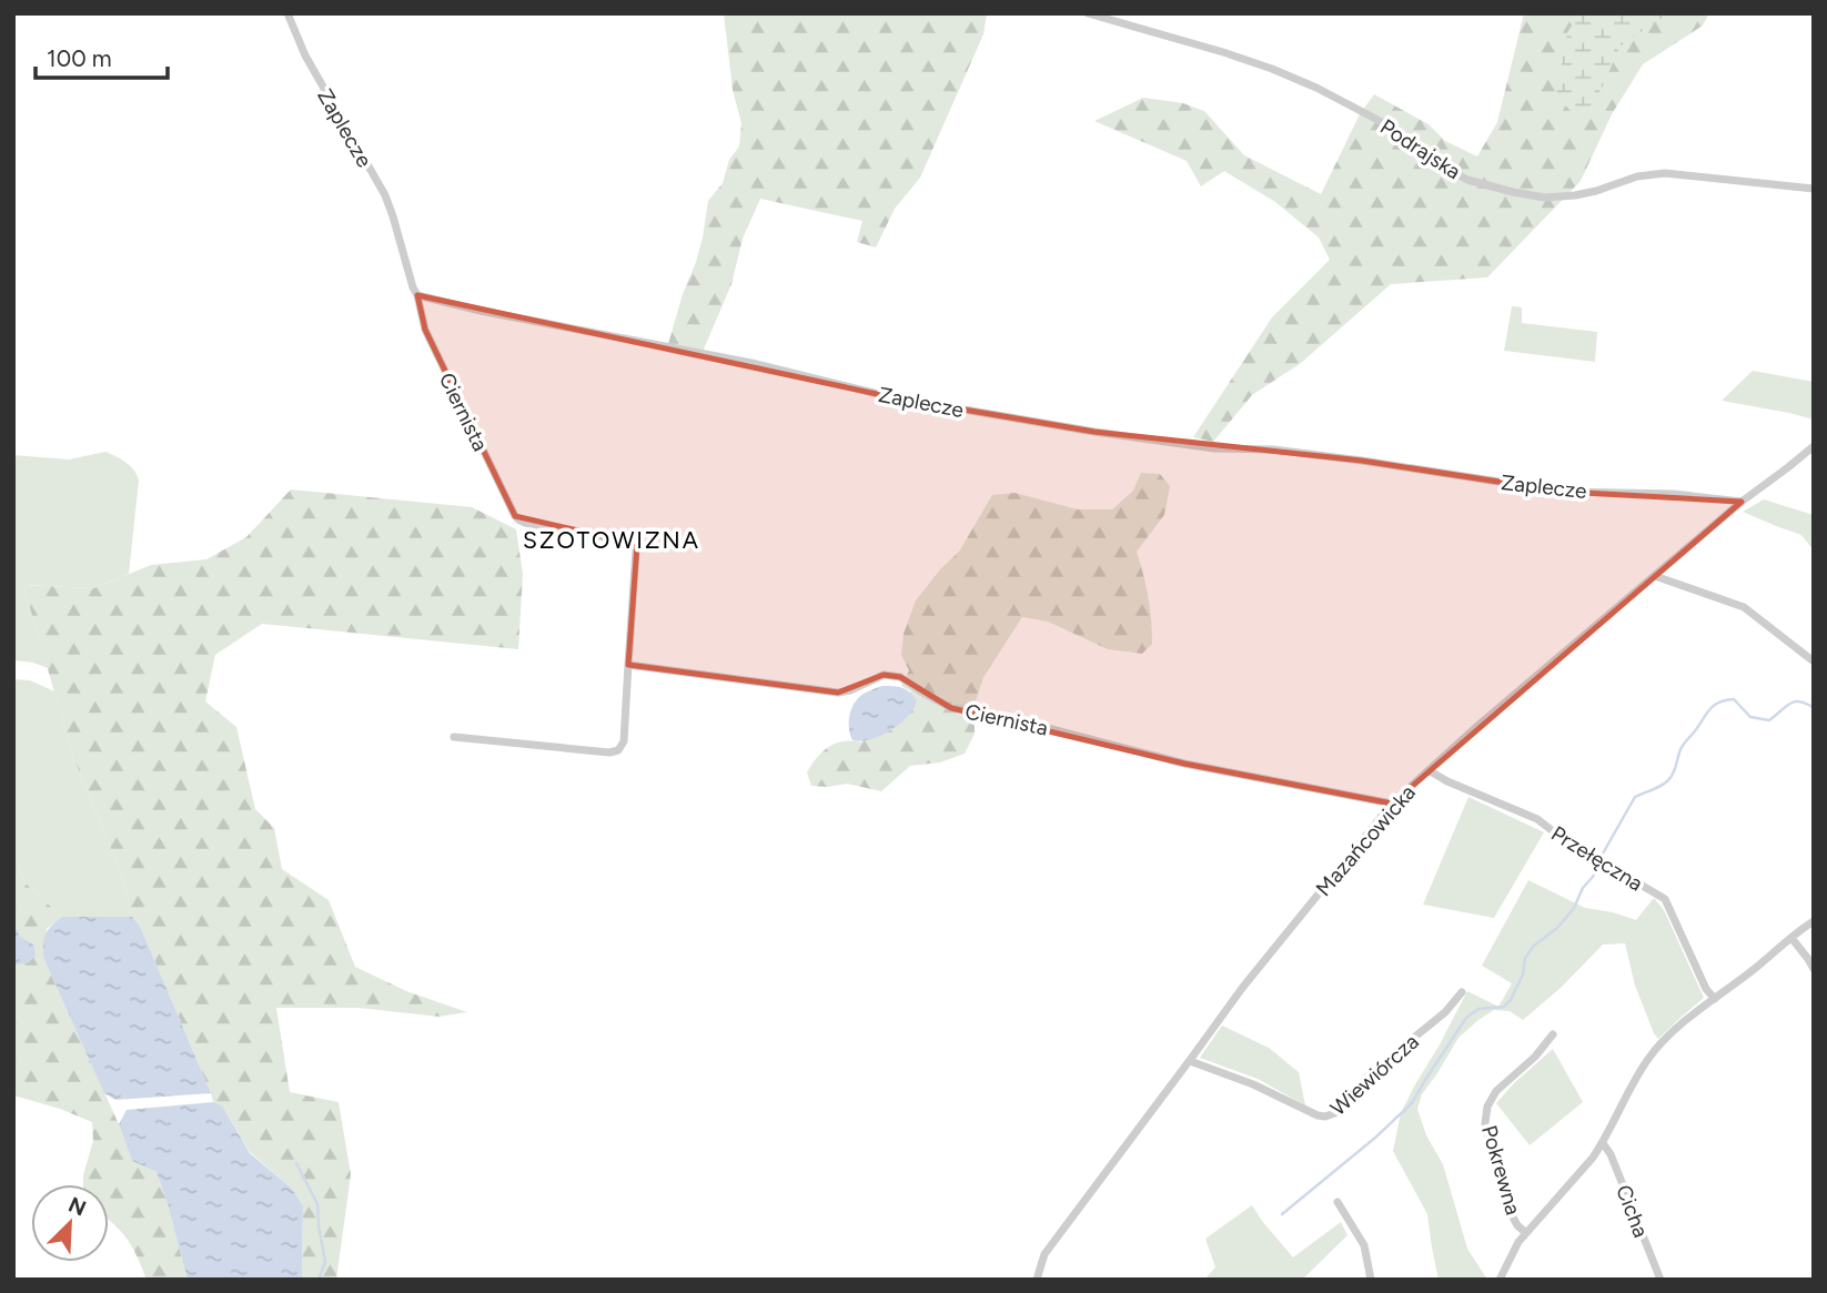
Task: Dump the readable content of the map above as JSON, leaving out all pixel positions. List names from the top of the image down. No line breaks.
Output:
{"streets":{"street":["Zaplecze","Podrajska","Ciernista","Mazańcowicka","Przełęczna","Wiewiórcza","Pokrewna","Cicha"]},"crossings":[["Zaplecze","Ciernista"],["Zaplecze","Mazańcowicka"],["Ciernista","Mazańcowicka"],["Mazańcowicka","Przełęczna"],["Mazańcowicka","Wiewiórcza"]],"districts":["SZOTOWIZNA"],"scale_bar":"100 m","north":"top right"}
